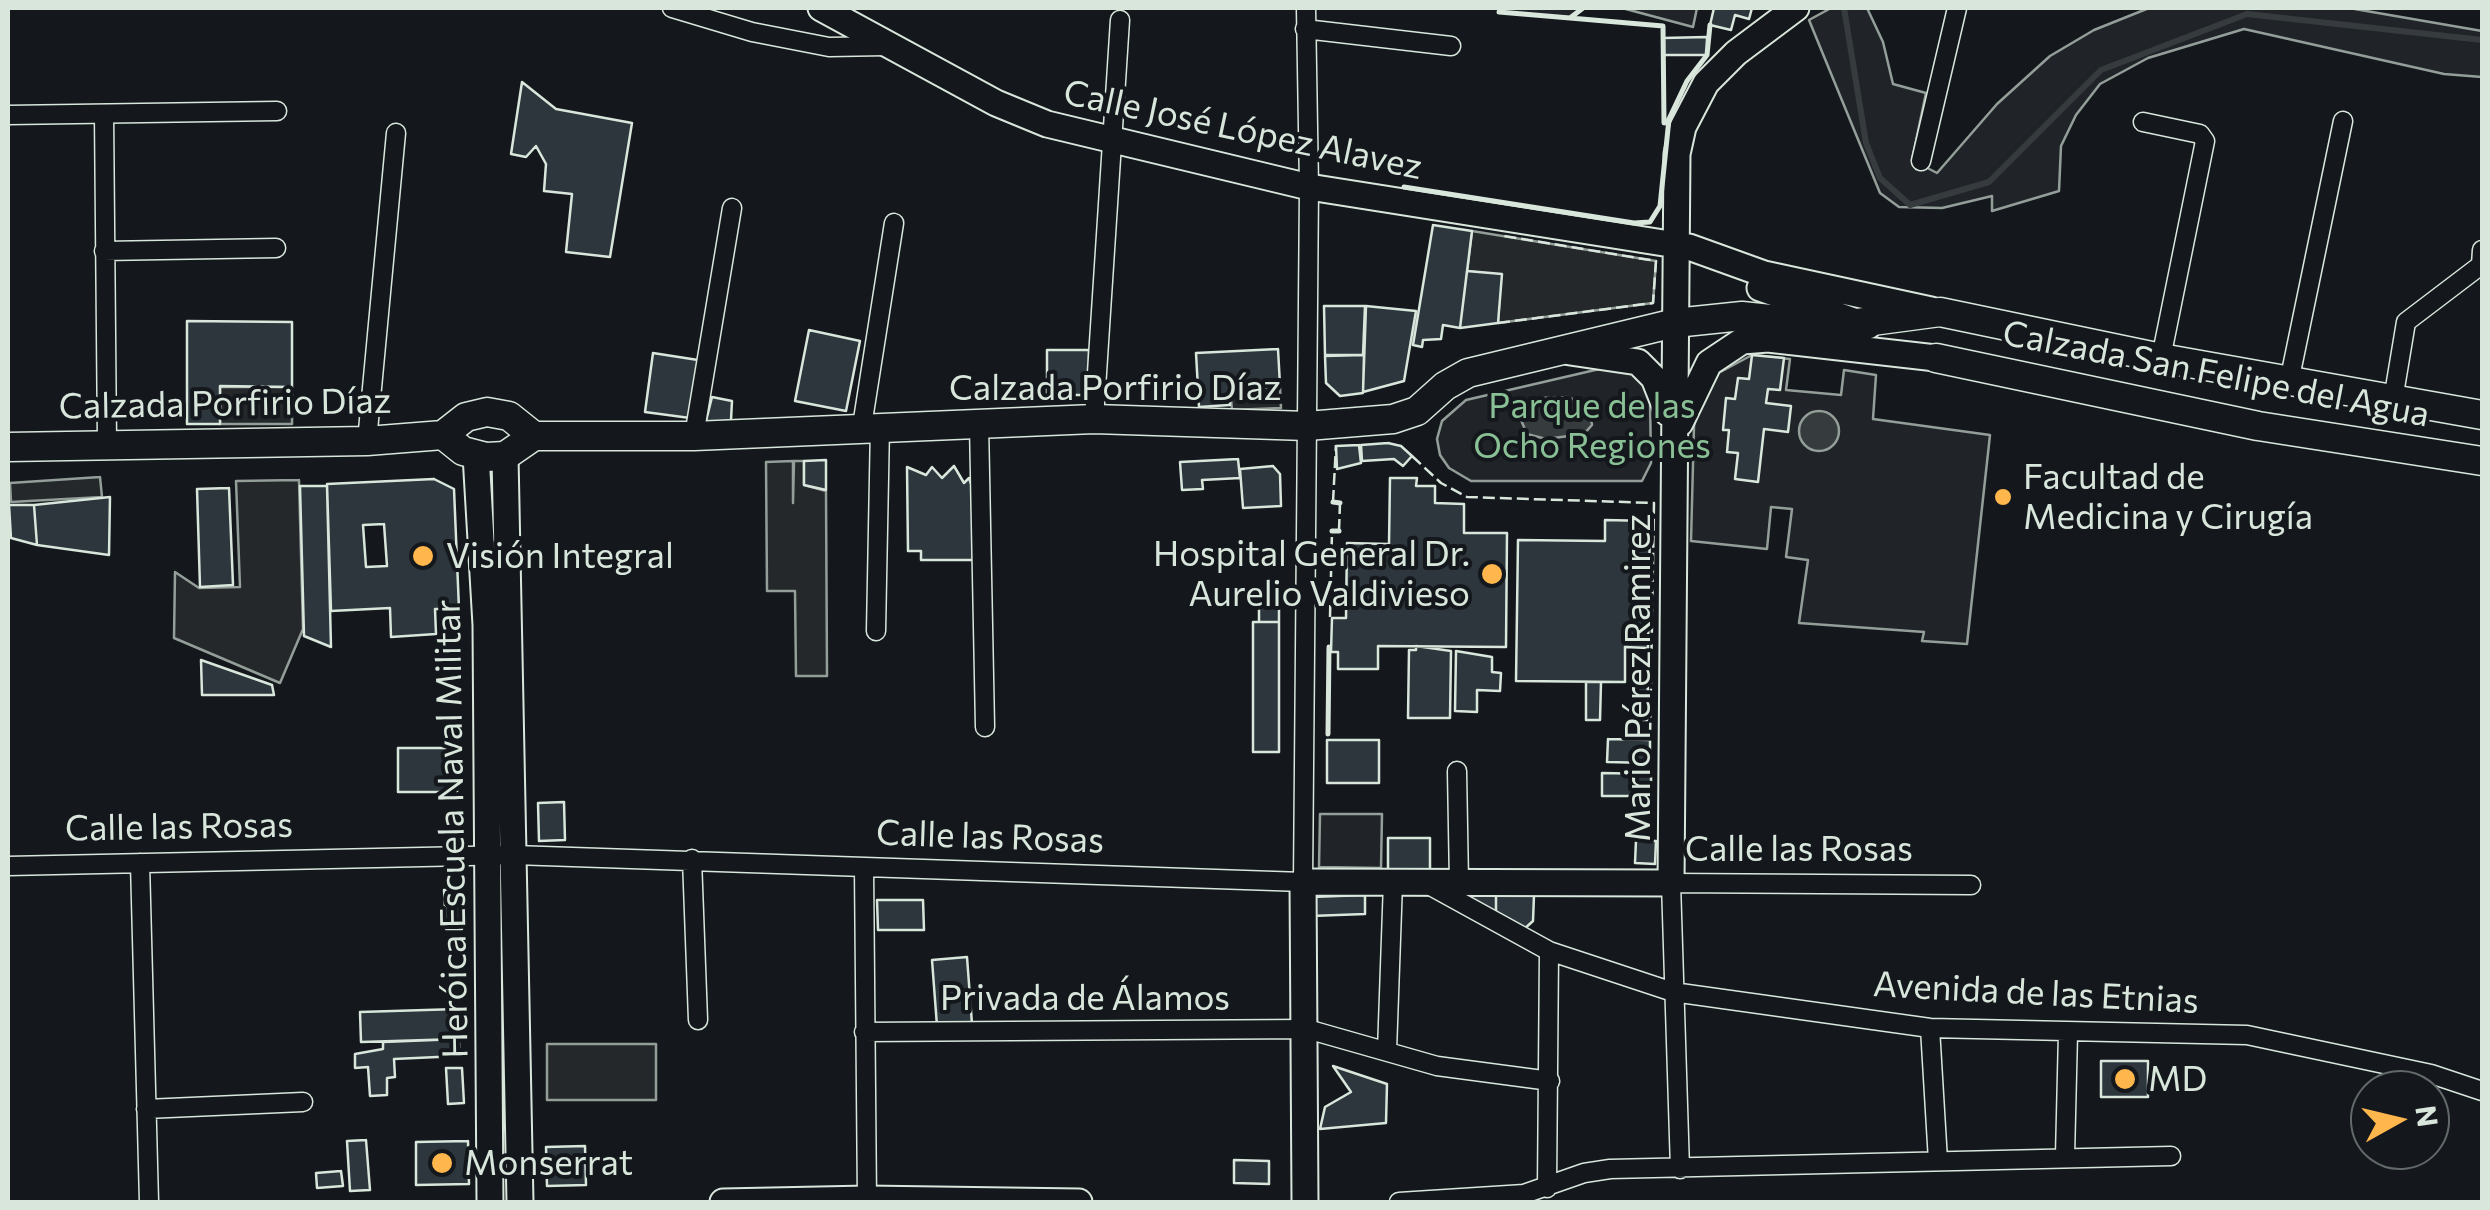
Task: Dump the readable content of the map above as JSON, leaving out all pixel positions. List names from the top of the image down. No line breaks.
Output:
{"streets":{"main road":["Calzada San Felipe del Agua","Calzada Porfirio Díaz"],"street":["Calle José López Alavez","Mario Pérez Ramirez","Calle las Rosas","Heróica Escuela Naval Militar","Avenida de las Etnias","Privada de Álamos"]},"crossings":[["Calle José López Alavez","Calzada San Felipe del Agua"],["Calle José López Alavez","Calzada Porfirio Díaz"],["Calle José López Alavez","Mario Pérez Ramirez"],["Calzada San Felipe del Agua","Calzada Porfirio Díaz"],["Calzada Porfirio Díaz","Mario Pérez Ramirez"],["Mario Pérez Ramirez","Calle las Rosas"],["Mario Pérez Ramirez","Avenida de las Etnias"],["Calle las Rosas","Heróica Escuela Naval Militar"],["Calle las Rosas","Avenida de las Etnias"]],"parks":["Parque de las Ocho Regiones"],"places":["Facultad de Medicina y Cirugía","Visión Integral","Hospital General Dr. Aurelio Valdivieso","MD","Monserrat"],"north":"right"}
